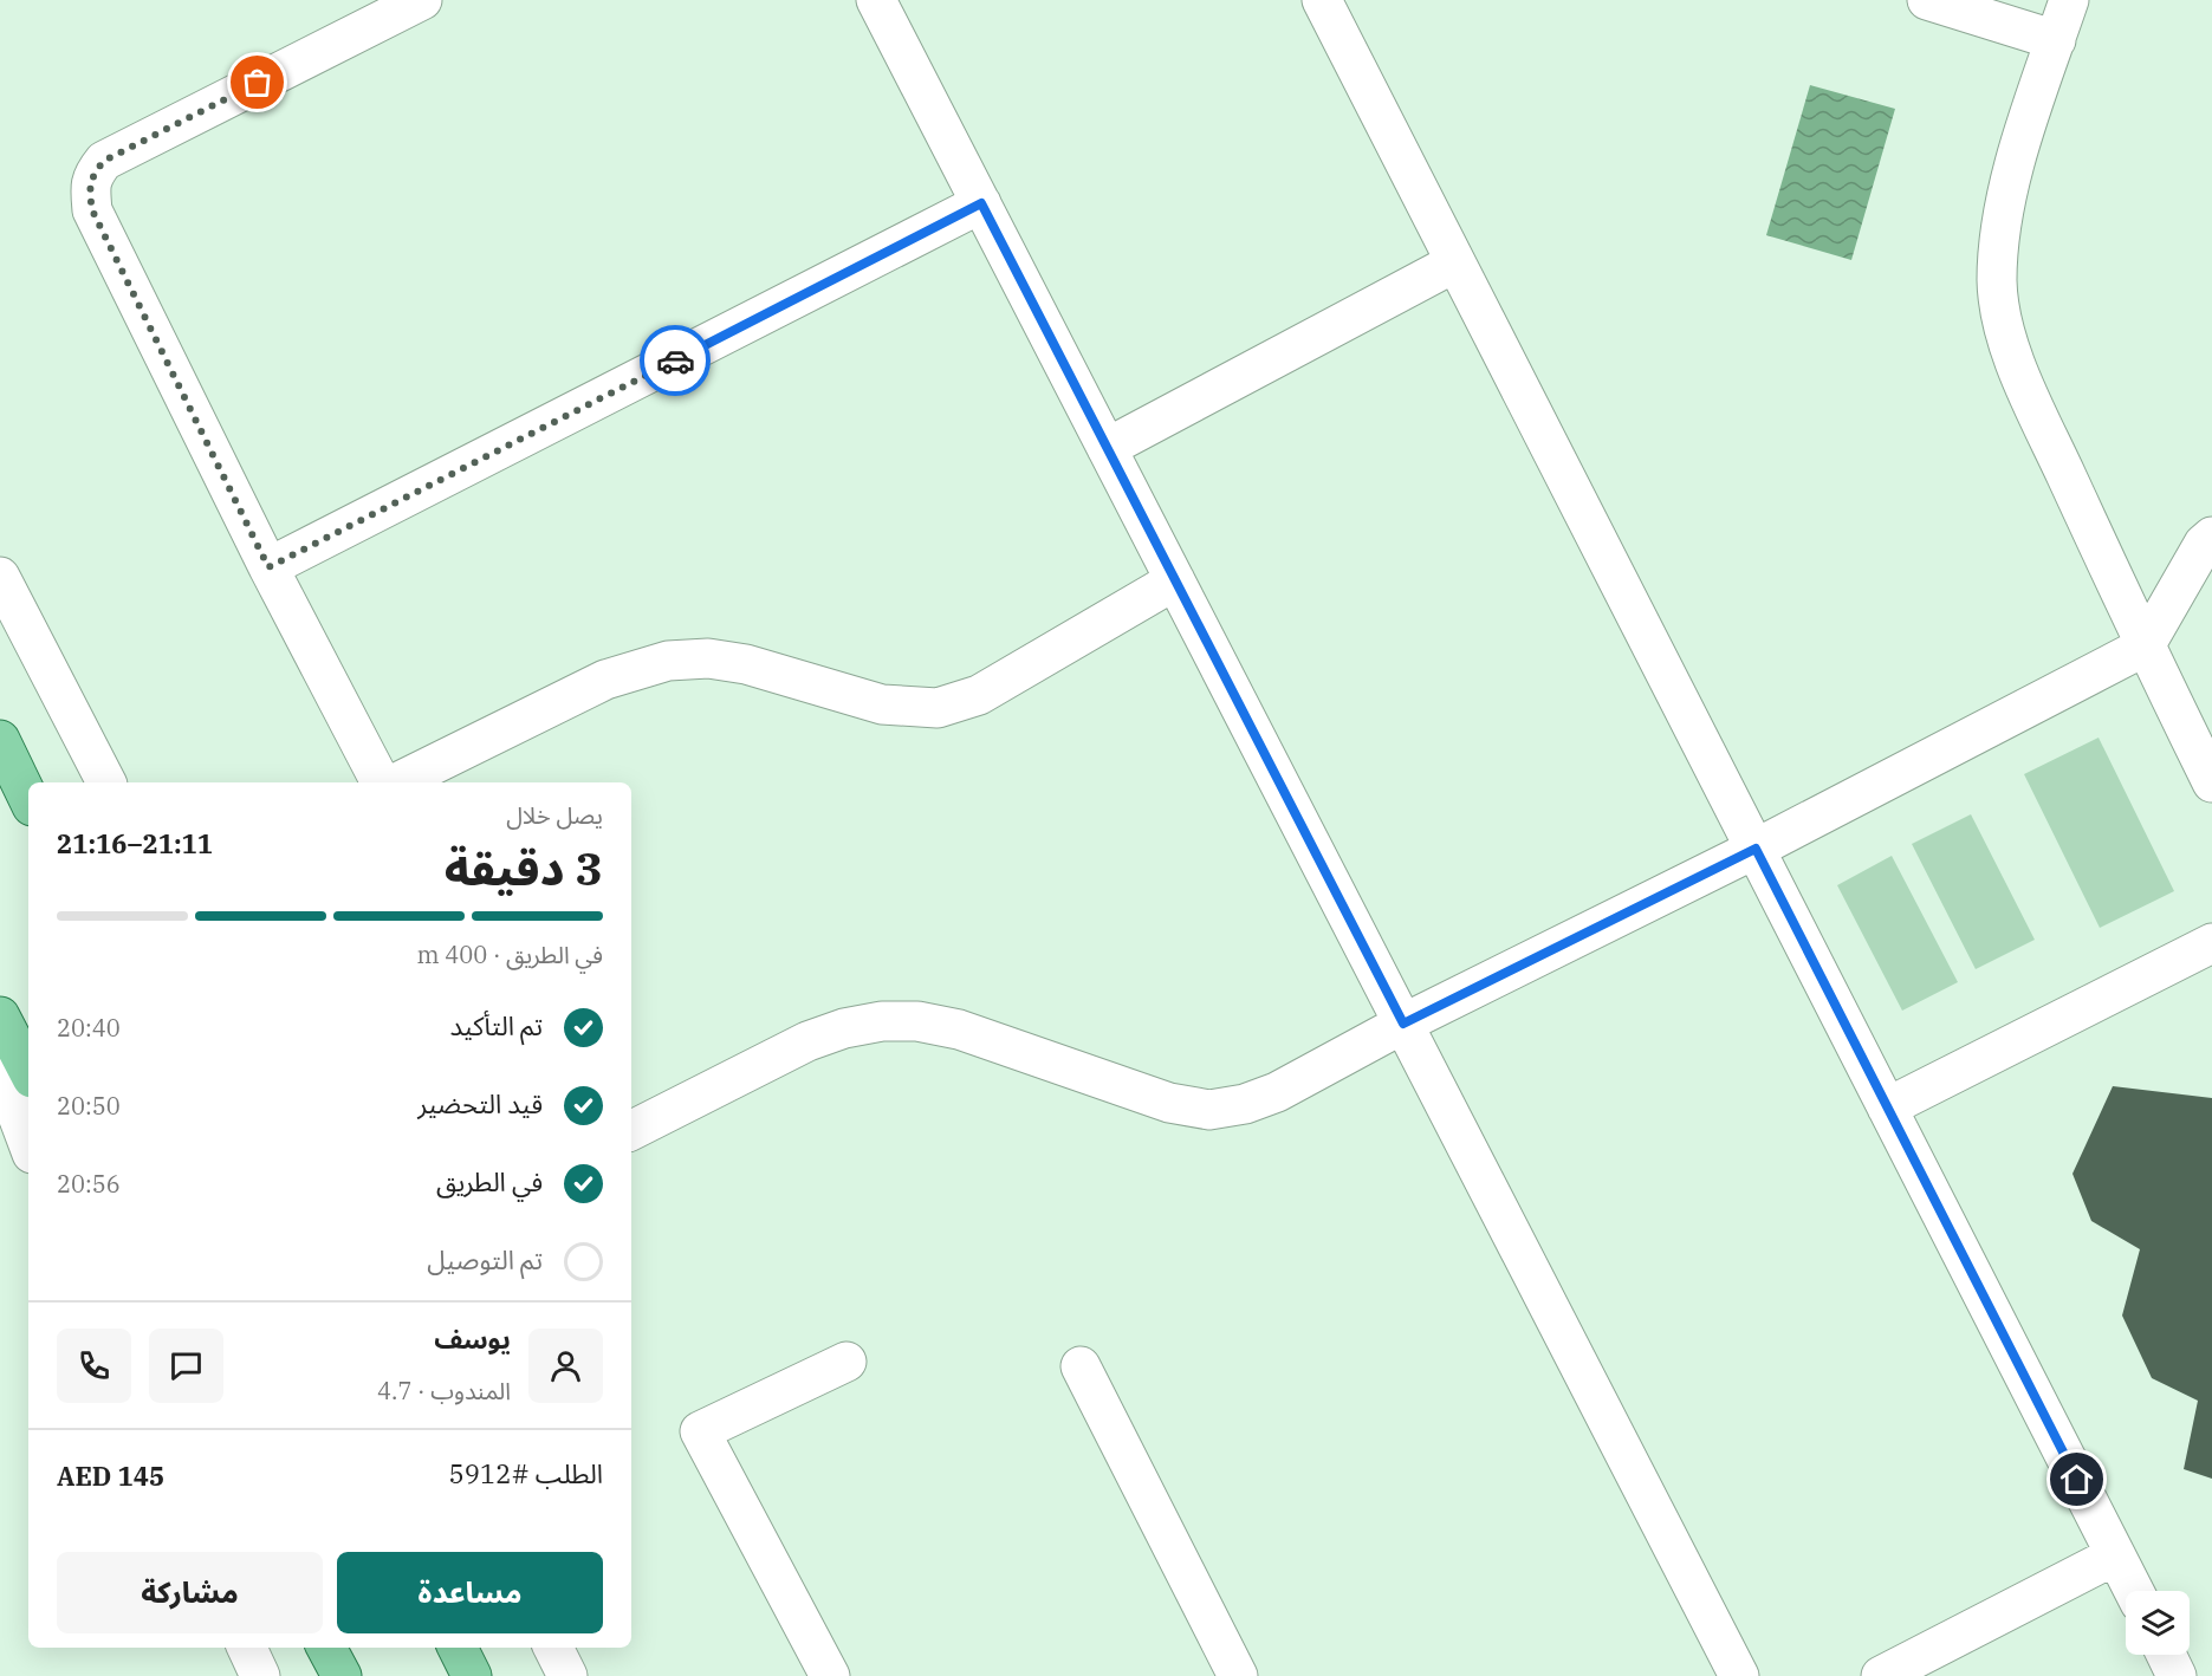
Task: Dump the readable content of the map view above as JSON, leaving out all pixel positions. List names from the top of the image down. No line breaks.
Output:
{"page":{"heading":["3 دقيقة","يصل خلال","21:11–21:16"],"panel":["يوسف","المندوب · 4.7","الطلب #5912","AED 145"],"bar":"في الطريق · 400 m","list":[["تم التأكيد","20:40"],["قيد التحضير","20:50"],["في الطريق","20:56"],"تم التوصيل"],"buttons":["مساعدة","مشاركة"]}}
